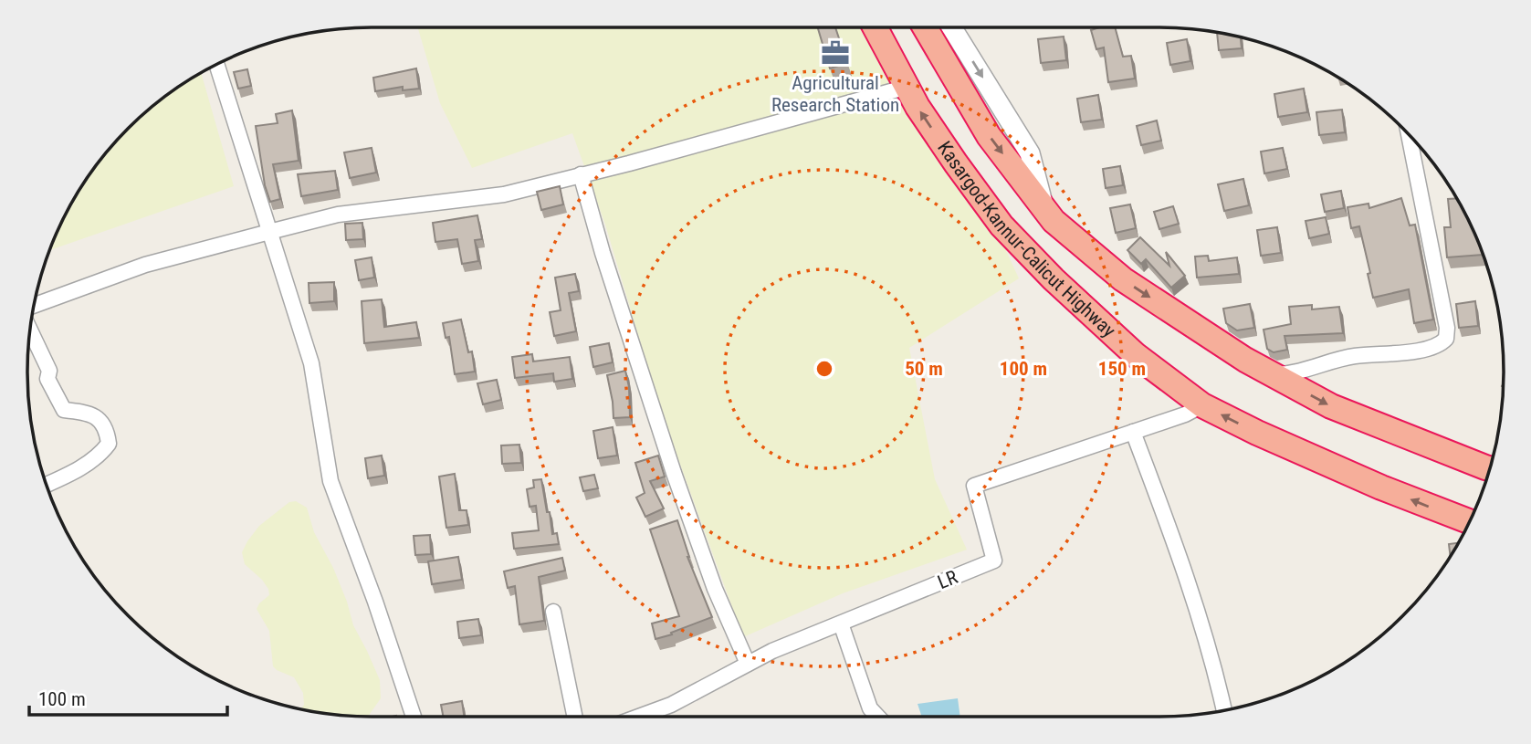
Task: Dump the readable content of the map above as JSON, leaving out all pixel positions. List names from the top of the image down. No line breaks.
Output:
{"streets":{"highway":["Kasargod-Kannur-Calicut Highway"],"street":["LR"]},"crossings":[["Kasargod-Kannur-Calicut Highway","LR"]],"places":{"office":["Agricultural Research Station"]},"scale_bar":"100 m","rings":["50 m","100 m","150 m"]}
